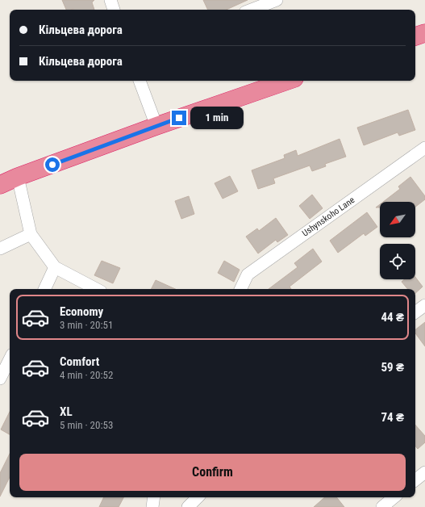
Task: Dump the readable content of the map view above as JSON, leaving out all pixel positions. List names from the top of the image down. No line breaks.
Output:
{"streets":{"street":["Ushynskoho Lane"]},"north":"bottom left","page":{"banner":["Кільцева дорога","Кільцева дорога"],"bubble":"1 min","list":[{"name":"Economy","note":"3 min · 20:51","value":"44 ₴"},{"name":"Comfort","note":"4 min · 20:52","value":"59 ₴"},{"name":"XL","note":"5 min · 20:53","value":"74 ₴"}],"buttons":"Confirm"}}
